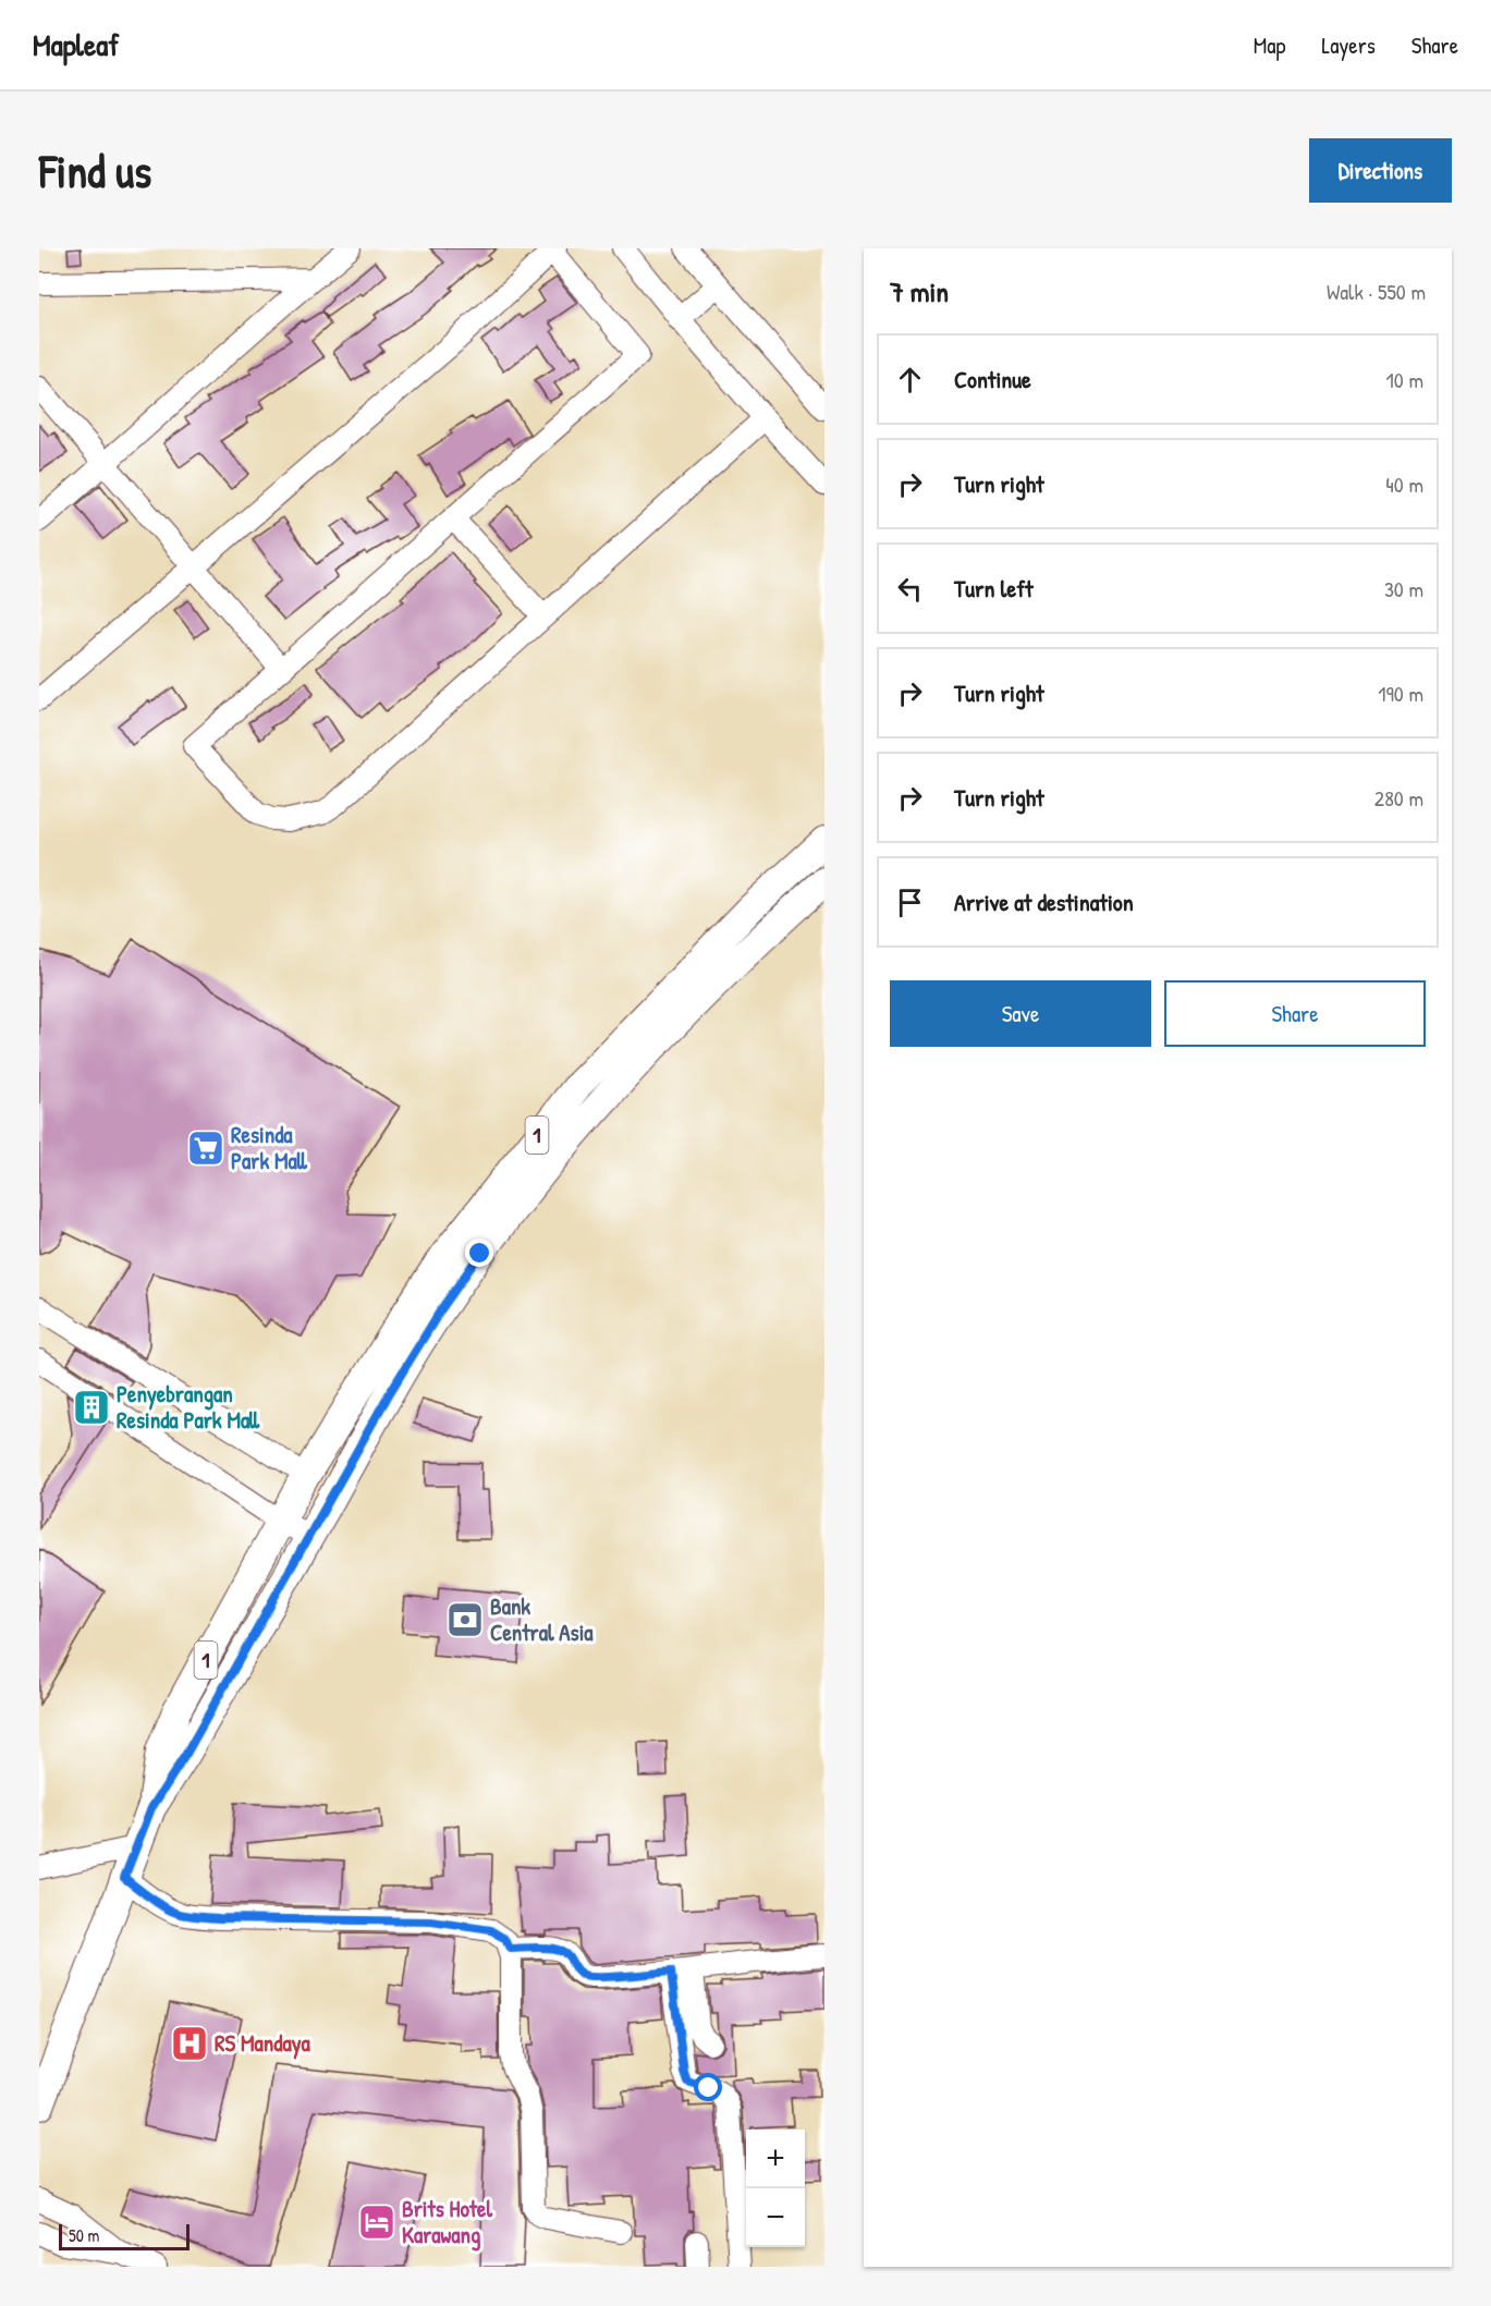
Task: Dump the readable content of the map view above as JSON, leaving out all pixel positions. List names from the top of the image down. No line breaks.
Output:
{"streets":{"main road":["1"]},"places":{"supermarket":["Resinda Park Mall"],"building":["Penyebrangan Resinda Park Mall"],"bank":["Bank Central Asia"],"hospital":["RS Mandaya"],"hotel":["Brits Hotel Karawang"]},"scale_bar":"50 m","page":{"header":"Mapleaf","nav":["Map","Layers","Share"],"buttons":["Directions",["Save","Share"]],"title":"Find us","heading":["7 min","Walk · 550 m"],"list":[["Continue","10 m"],["Turn right","40 m"],["Turn left","30 m"],["Turn right","190 m"],["Turn right","280 m"],"Arrive at destination"],"map_buttons":["+","−"],"scale":"50 m"}}
